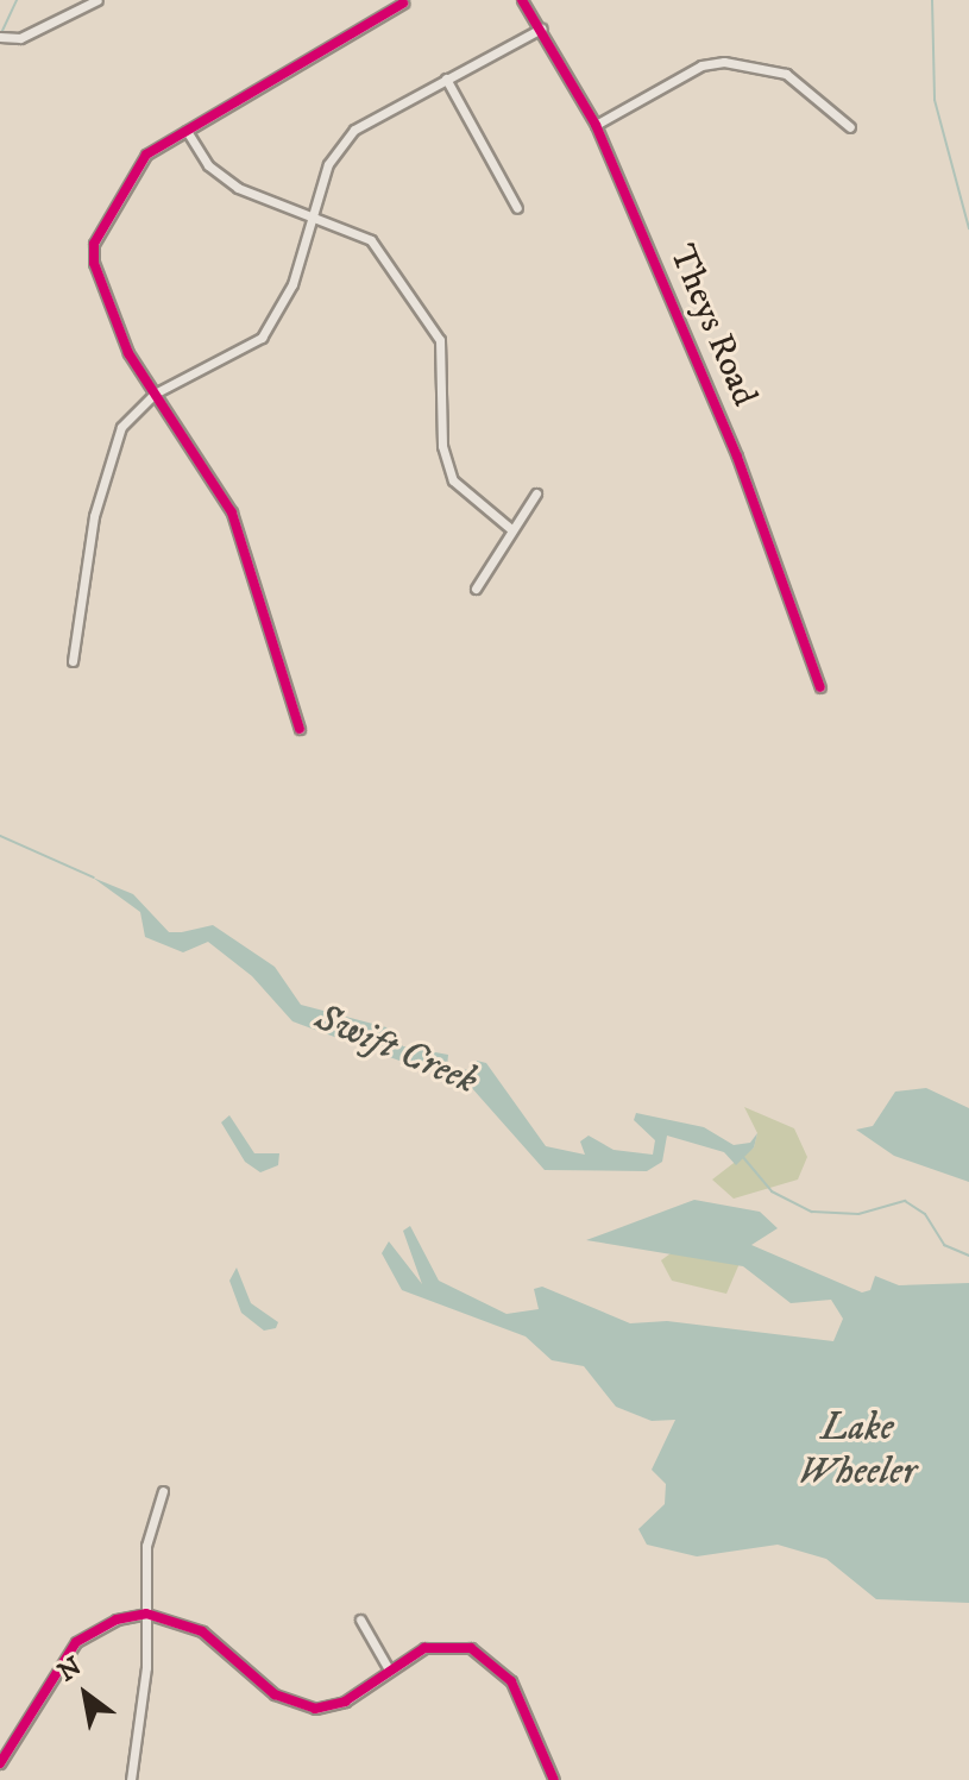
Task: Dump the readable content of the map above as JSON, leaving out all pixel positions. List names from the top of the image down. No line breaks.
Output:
{"streets":{"street":["Theys Road"]},"water":["Swift Creek","Lake Wheeler"],"north":"top left"}
